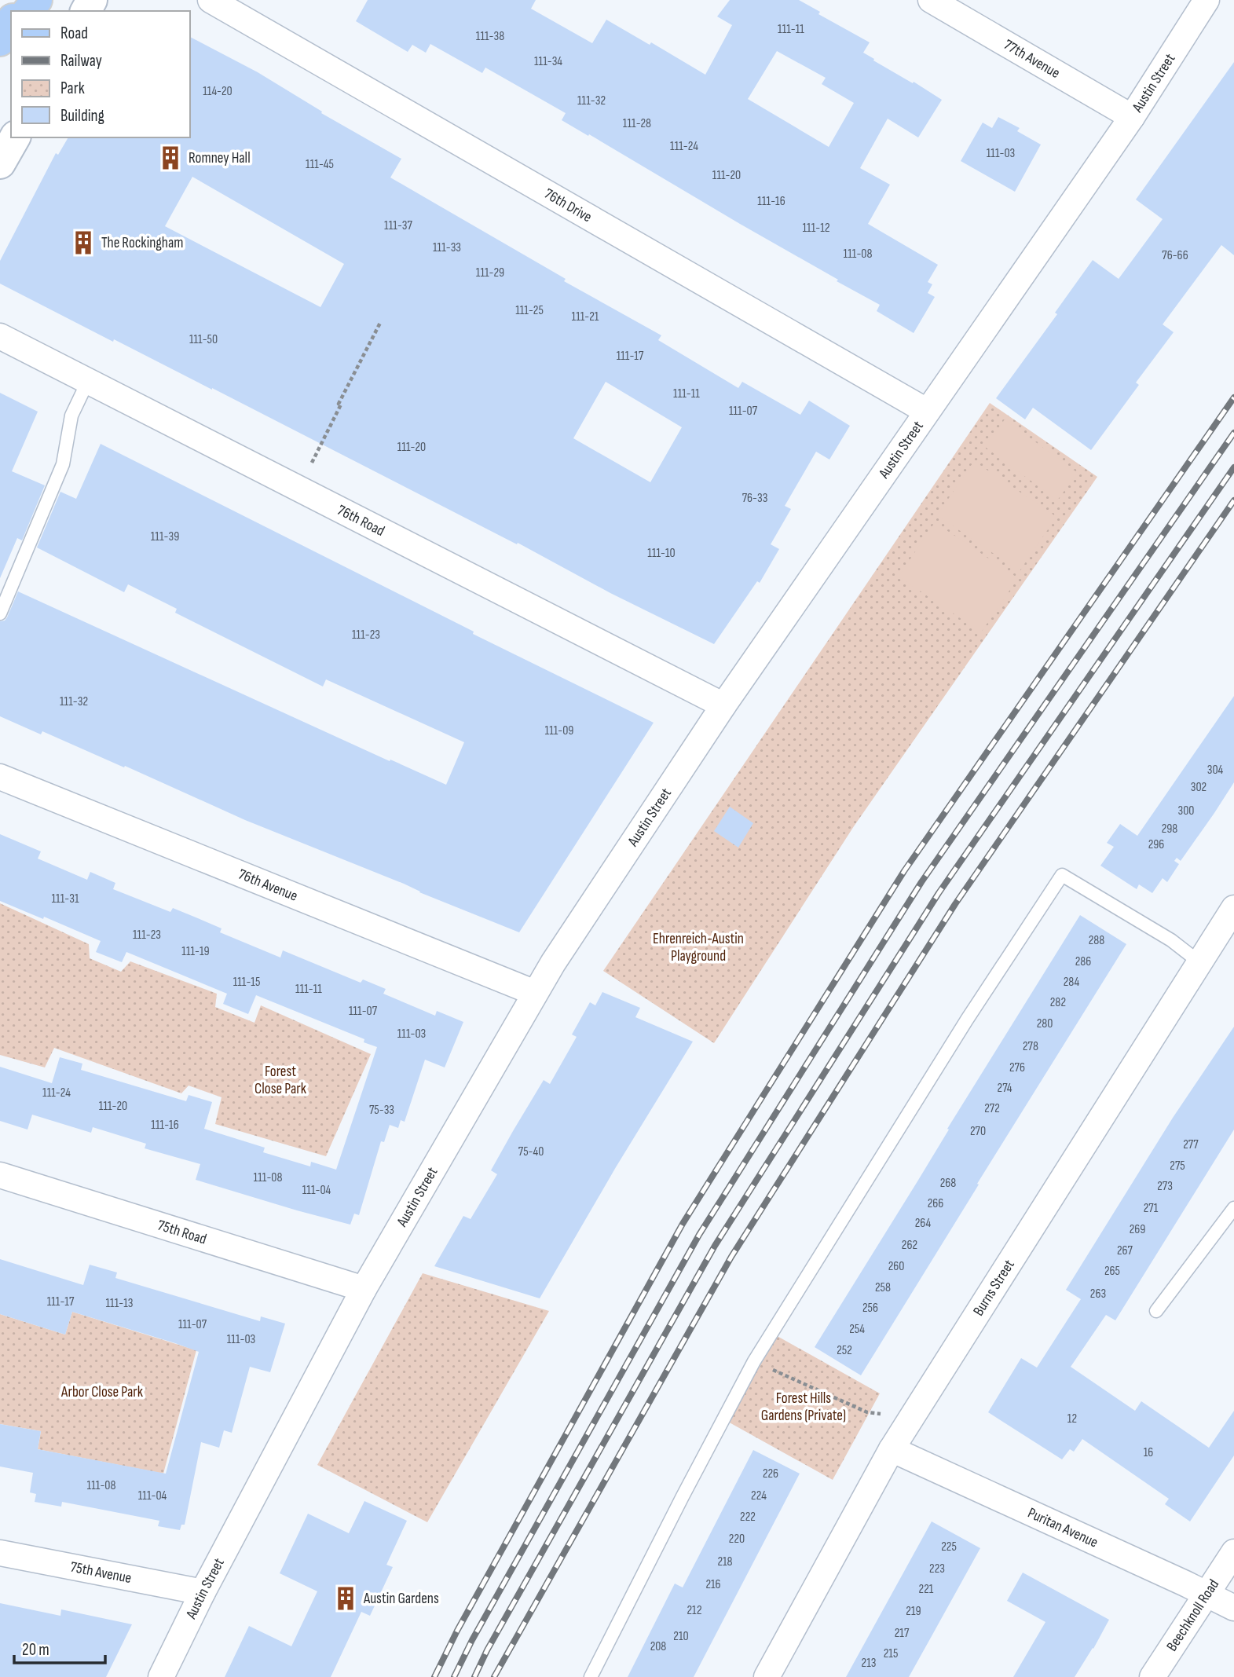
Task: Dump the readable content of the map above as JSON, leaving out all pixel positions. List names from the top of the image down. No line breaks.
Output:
{"streets":{"street":["77th Avenue","Austin Street","76th Drive","76th Road","76th Avenue","75th Road","Burns Street","Puritan Avenue","75th Avenue","Beechknoll Road"]},"crossings":[["77th Avenue","Austin Street"],["Austin Street","76th Drive"],["Austin Street","76th Road"],["Austin Street","76th Avenue"],["Austin Street","75th Road"],["Austin Street","75th Avenue"],["Burns Street","Puritan Avenue"],["Puritan Avenue","Beechknoll Road"]],"parks":["Ehrenreich-Austin Playground","Forest Close Park","Arbor Close Park","Forest Hills Gardens (Private)"],"places":{"building":["Romney Hall","The Rockingham","Austin Gardens"]},"house_numbers":["111-11","111-38","111-34","114-20","111-32","111-28","111-24","111-03","111-45","111-20","111-16","111-37","111-12","111-33","111-08","76-66","111-29","111-25","111-21","111-50","111-17","111-11","111-07","111-20","76-33","111-39","111-10","111-23","111-32","111-09","304","302","300","298","296","111-31","111-23","288","111-19","286","111-15","284","111-11","282","111-07","280","111-03","278","276","274","111-24","111-20","272","75-33","111-16","270","277","75-40","275","111-08","268","273","111-04","266","271","264","269","262","267","260","265","258","263","111-17","111-13","256","111-07","254","111-03","252","12","16","226","111-08","111-04","224","222","220","225","218","223","216","221","212","219","217","210","208","215","213"],"legend":["Road","Railway","Park","Building"],"scale_bar":"20 m"}
